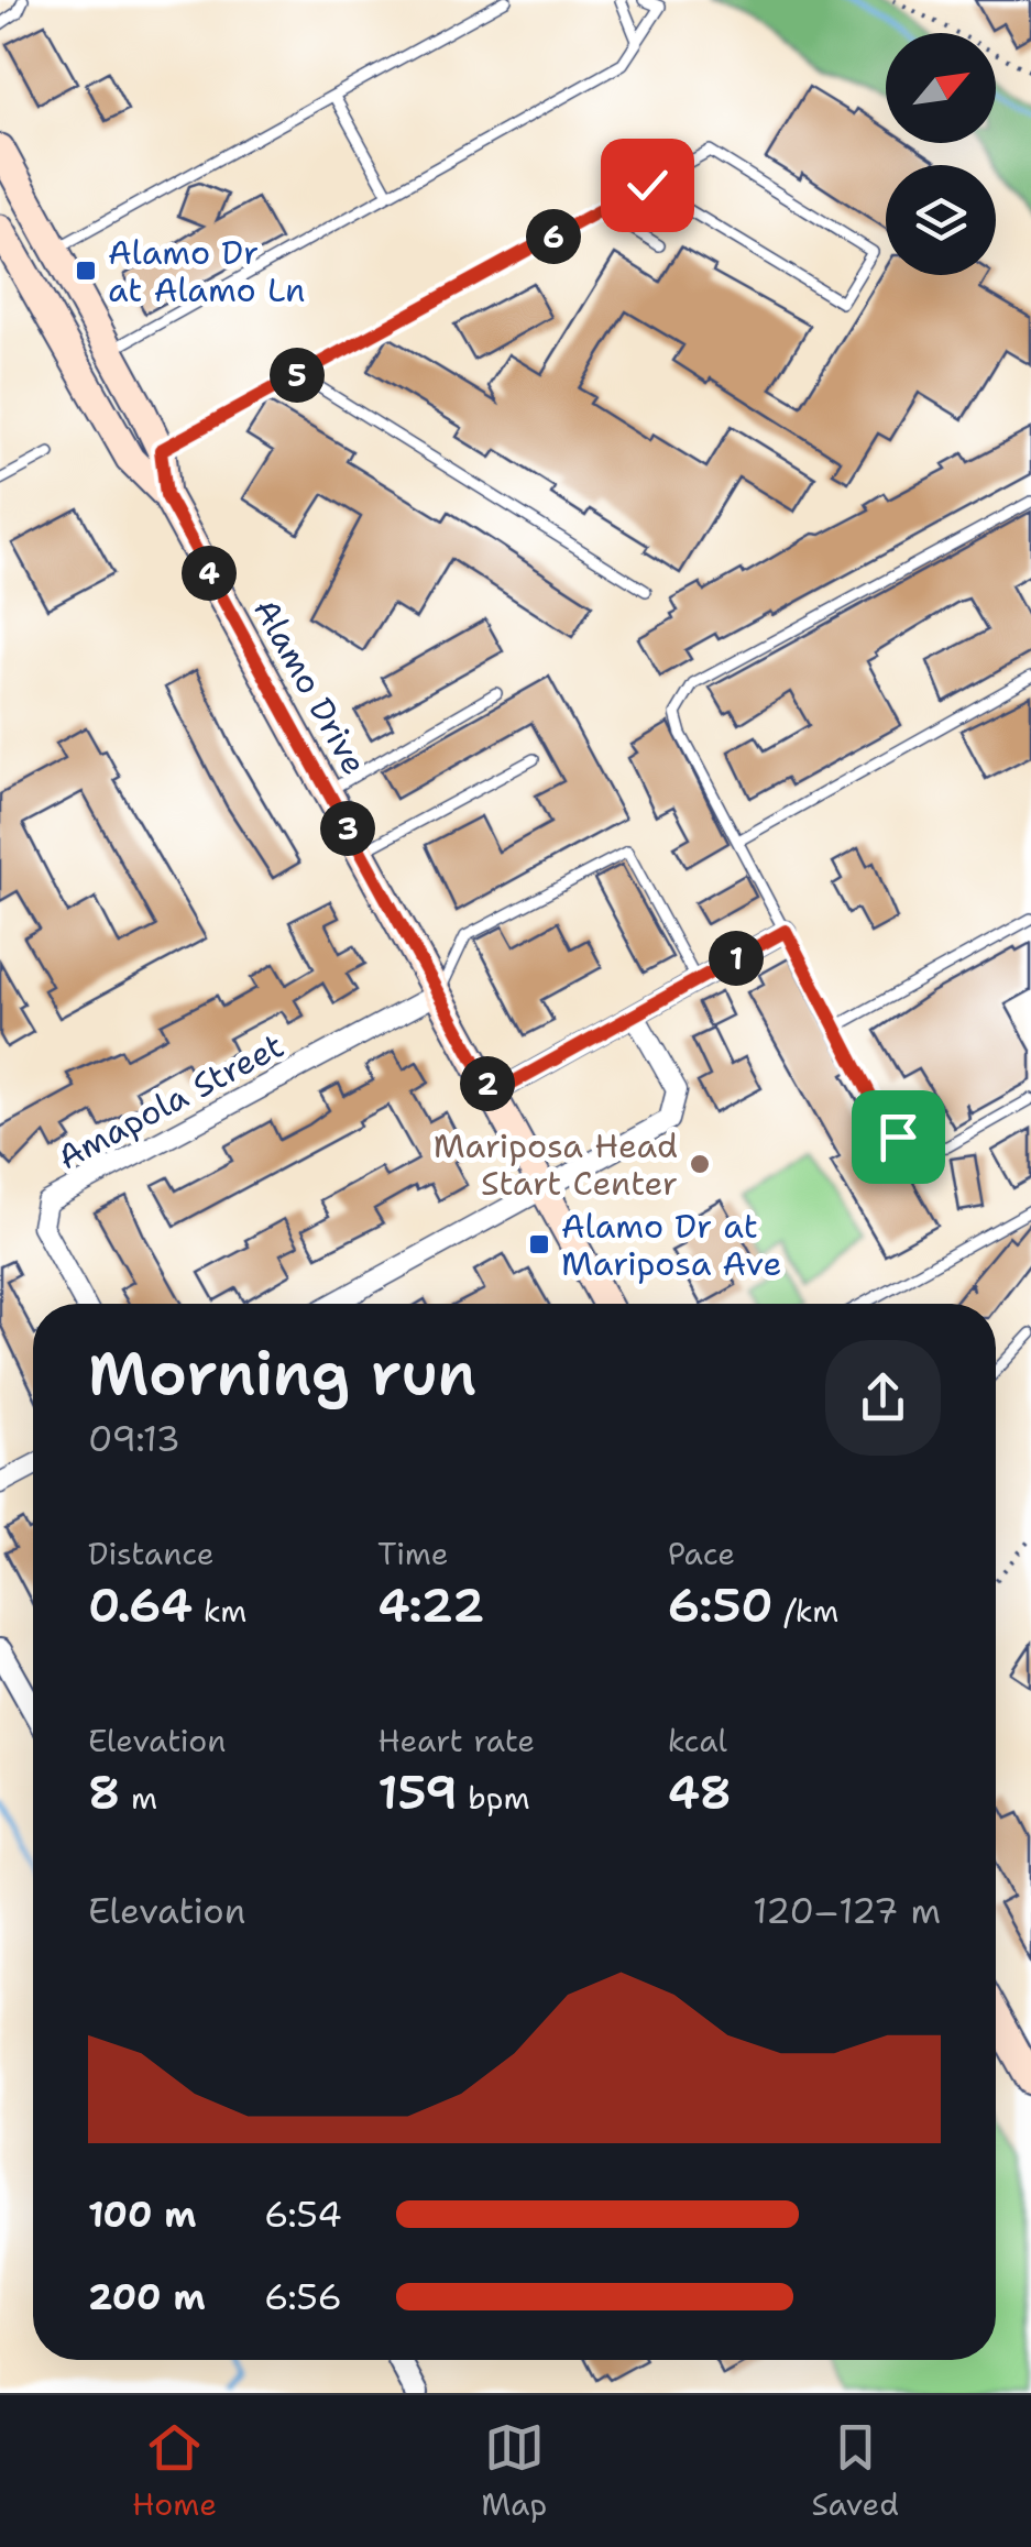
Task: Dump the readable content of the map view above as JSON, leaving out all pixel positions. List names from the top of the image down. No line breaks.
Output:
{"streets":{"main road":["Alamo Drive"],"street":["Amapola Street"]},"crossings":[["Alamo Drive","Amapola Street"]],"places":{"transit":["Alamo Dr at Alamo Ln","Alamo Dr at Mariposa Ave"],"other":["Mariposa Head Start Center"]},"north":"top right","page":{"pins":["6","5","4","3","1","2"],"heading":["Morning run","09:13"],"stats":[["Distance","0.64 km"],["Time","4:22"],["Pace","6:50 /km"],["Elevation","8 m"],["Heart rate","159 bpm"],["kcal","48"]],"chart":["Elevation","120–127 m"],"list":[{"name":"100 m","note":"6:54"},{"name":"200 m","note":"6:56"}],"tabs":["Home","Map","Saved"]}}
